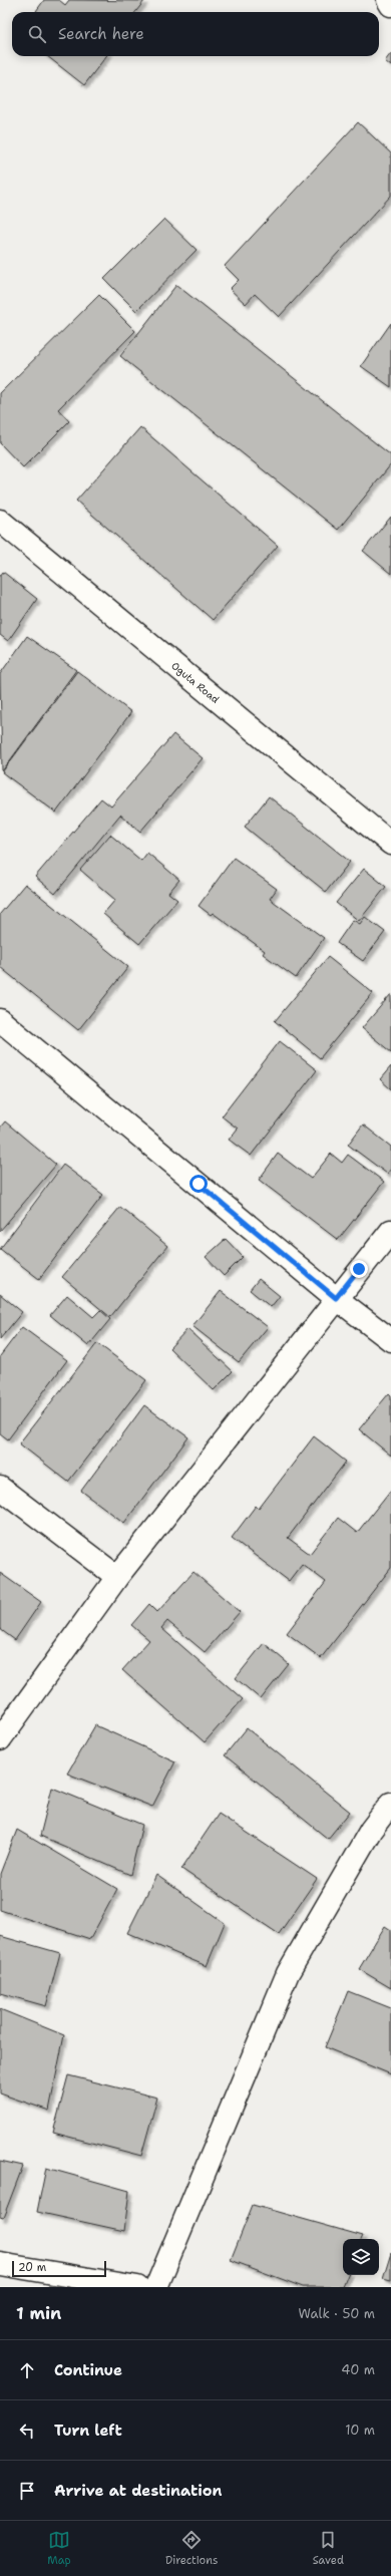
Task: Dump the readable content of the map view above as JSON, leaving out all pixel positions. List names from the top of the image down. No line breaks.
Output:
{"streets":{"street":["Oguta Road"]},"scale_bar":"20 m","page":{"search":"Search here","scale":"20 m","heading":["1 min","Walk · 50 m"],"list":[["Continue","40 m"],["Turn left","10 m"],"Arrive at destination"],"nav":["Map","Directions","Saved"]}}
